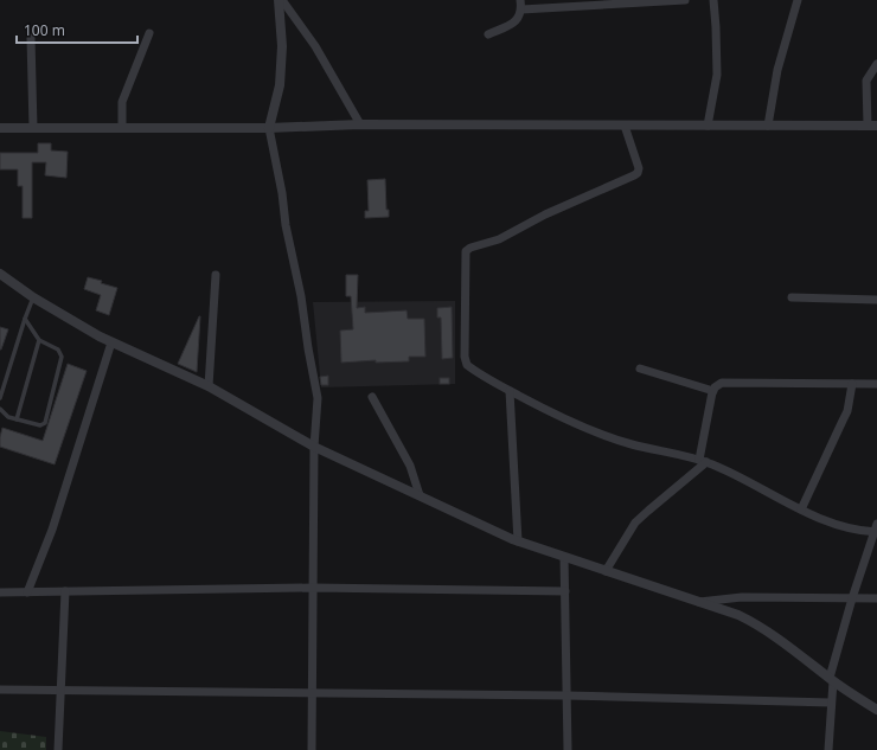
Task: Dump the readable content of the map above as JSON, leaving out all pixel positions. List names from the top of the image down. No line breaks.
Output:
{"scale_bar":"100 m"}
